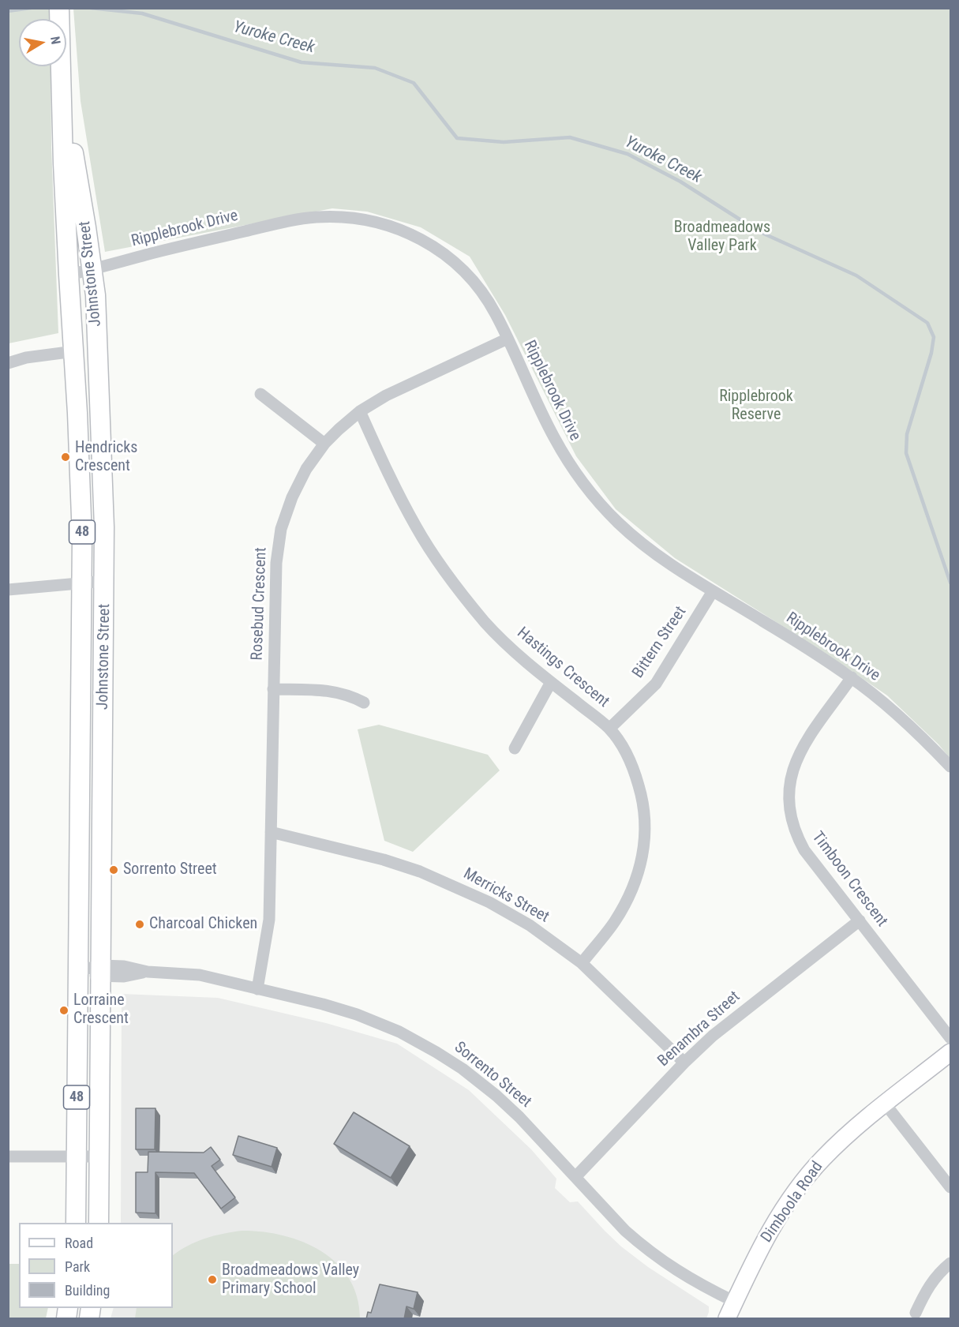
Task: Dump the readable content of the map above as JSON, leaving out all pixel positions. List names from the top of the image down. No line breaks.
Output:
{"streets":{"main road":["Johnstone Street","48"],"street":["Ripplebrook Drive","Rosebud Crescent","Bittern Street","Hastings Crescent","Timboon Crescent","Merricks Street","Benambra Street","Sorrento Street","Dimboola Road"]},"crossings":[["Ripplebrook Drive","Johnstone Street"],["Ripplebrook Drive","Rosebud Crescent"],["Ripplebrook Drive","Bittern Street"],["Ripplebrook Drive","Timboon Crescent"],["Johnstone Street","Sorrento Street"],["Rosebud Crescent","Hastings Crescent"],["Rosebud Crescent","Merricks Street"],["Rosebud Crescent","Sorrento Street"],["Bittern Street","Hastings Crescent"],["Hastings Crescent","Merricks Street"],["Timboon Crescent","Benambra Street"],["Merricks Street","Benambra Street"],["Benambra Street","Sorrento Street"],["Sorrento Street","Dimboola Road"]],"water":["Yuroke Creek"],"parks":["Broadmeadows Valley Park","Ripplebrook Reserve"],"places":["Hendricks Crescent","Sorrento Street","Charcoal Chicken","Lorraine Crescent","Broadmeadows Valley Primary School"],"legend":["Road","Park","Building"],"north":"right"}
